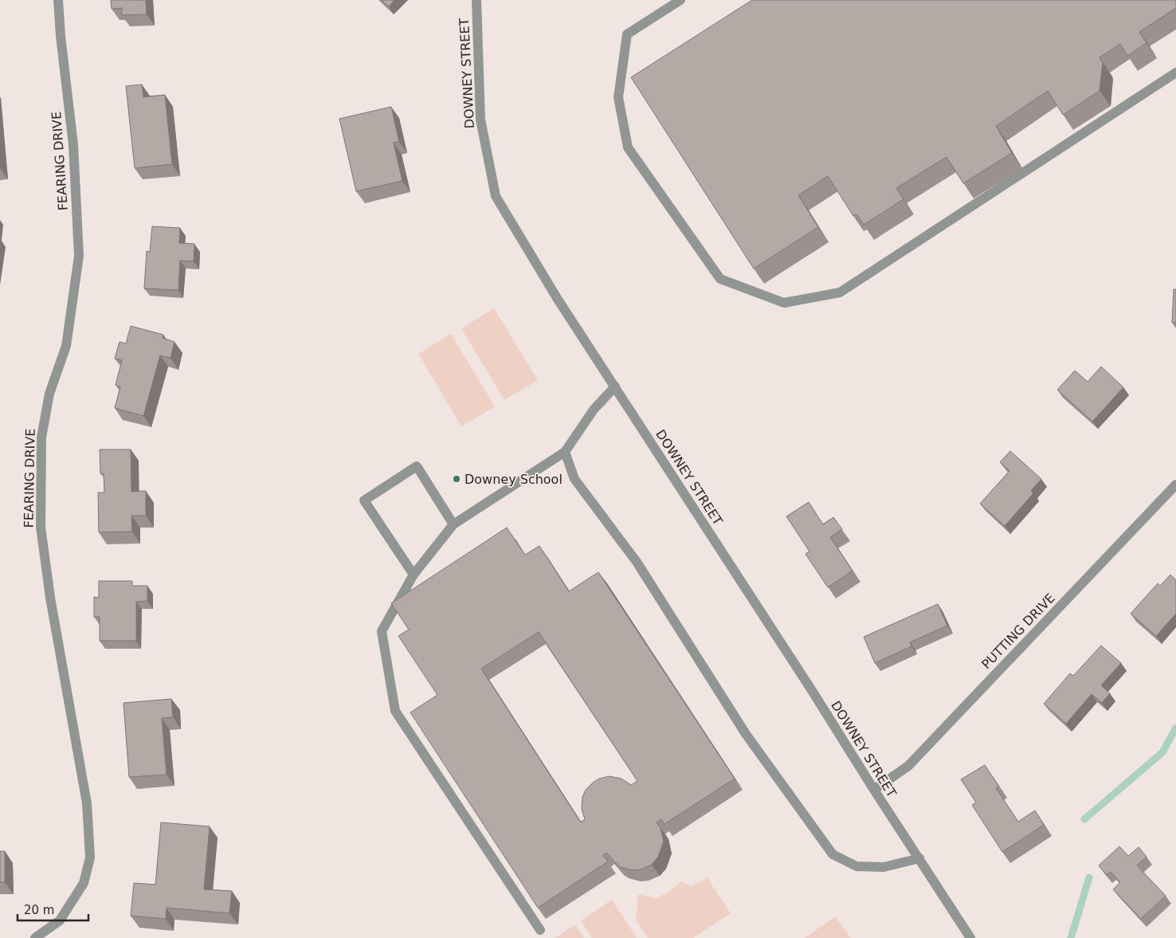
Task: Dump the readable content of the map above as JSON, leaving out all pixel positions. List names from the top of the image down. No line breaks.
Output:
{"streets":{"street":["DOWNEY STREET","FEARING DRIVE","PUTTING DRIVE"]},"crossings":[["DOWNEY STREET","PUTTING DRIVE"]],"places":["Downey School"],"scale_bar":"20 m"}
